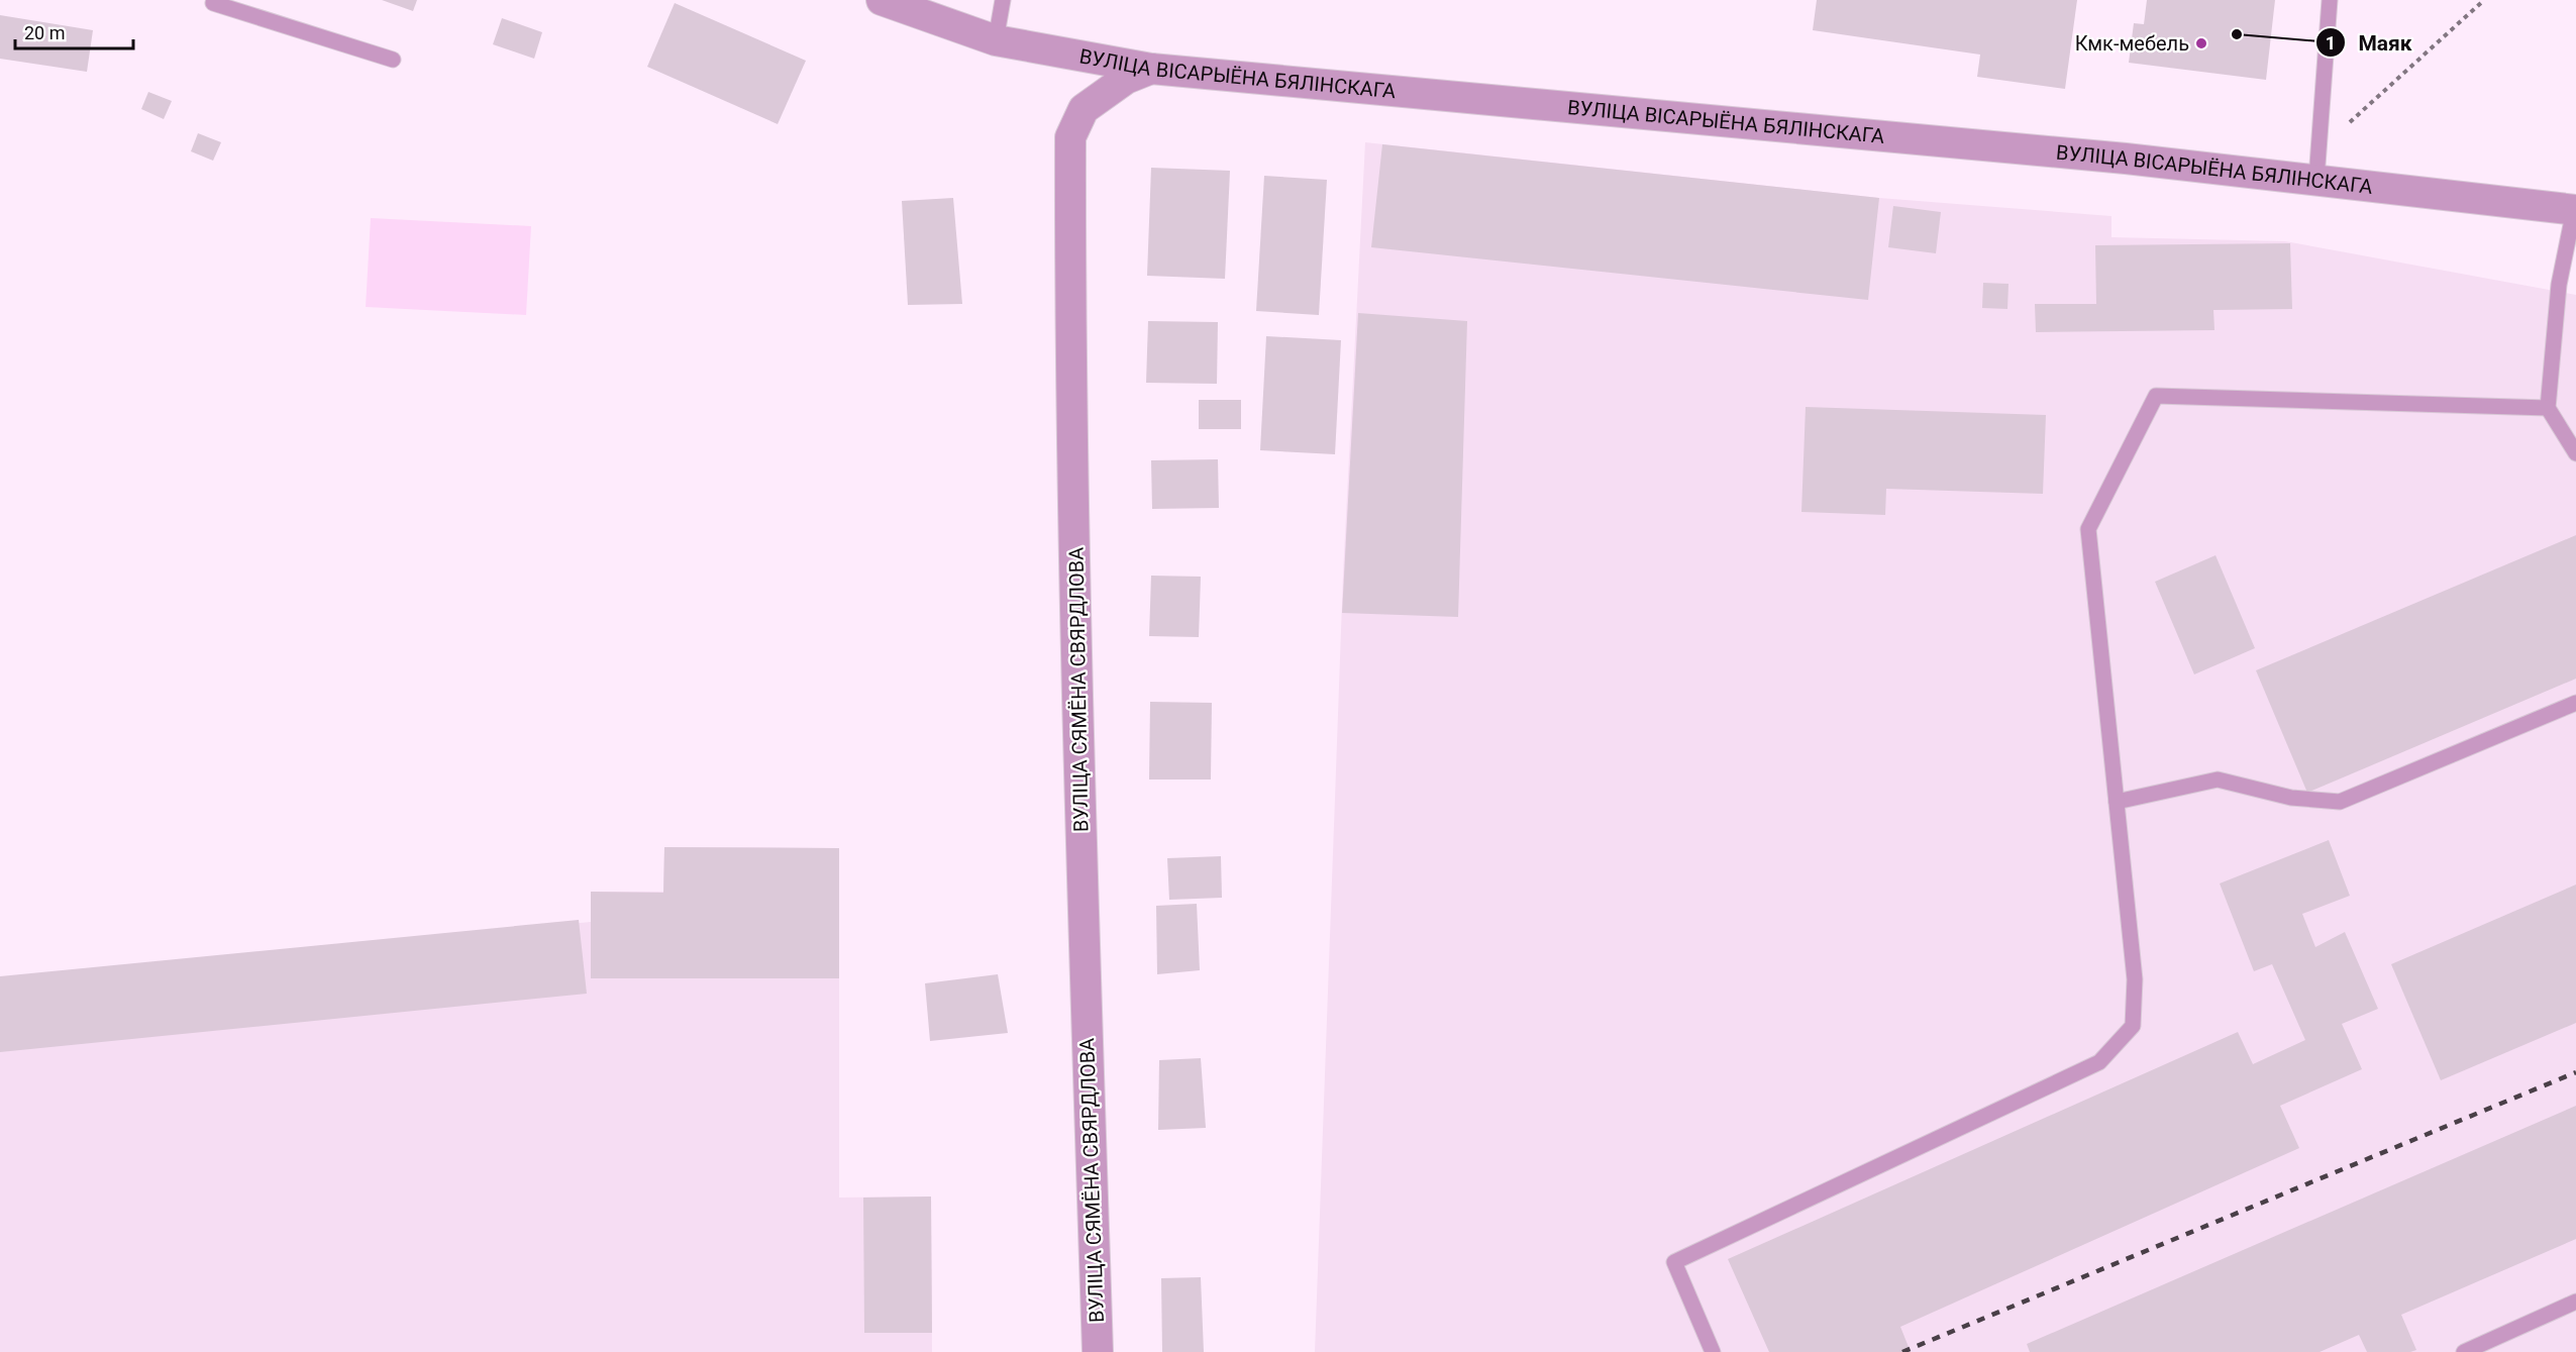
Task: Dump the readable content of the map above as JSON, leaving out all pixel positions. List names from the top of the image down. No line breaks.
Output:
{"streets":{"street":["ВУЛІЦА ВІСАРЫЁНА БЯЛІНСКАГА","ВУЛІЦА СЯМЁНА СВЯРДЛОВА"]},"crossings":[["ВУЛІЦА ВІСАРЫЁНА БЯЛІНСКАГА","ВУЛІЦА СЯМЁНА СВЯРДЛОВА"]],"places":["Маяк","Кмк-мебель"],"scale_bar":"20 m"}
